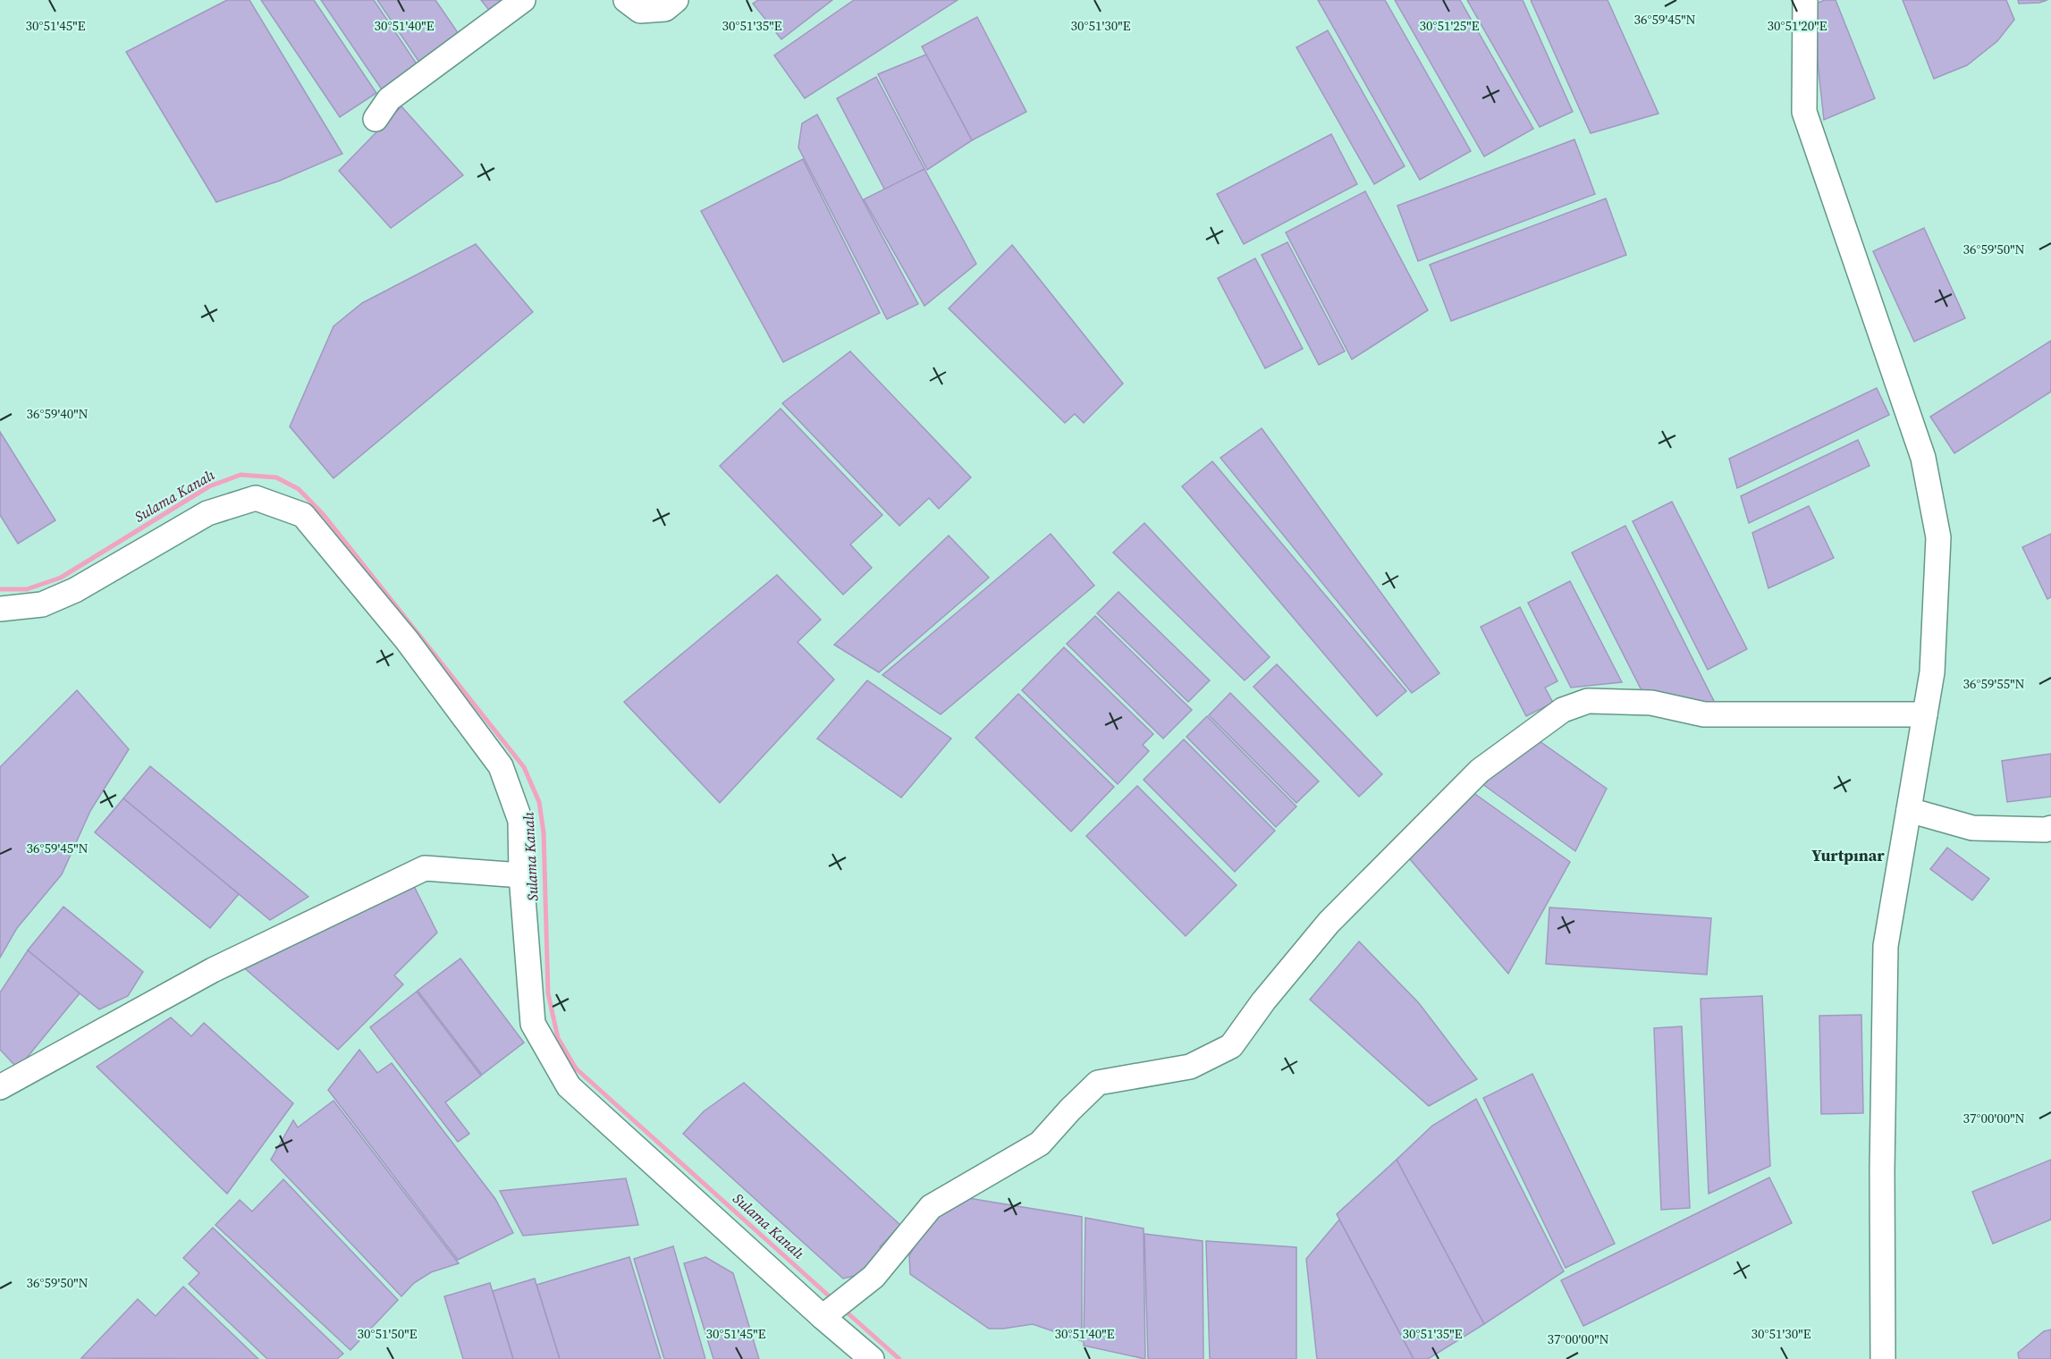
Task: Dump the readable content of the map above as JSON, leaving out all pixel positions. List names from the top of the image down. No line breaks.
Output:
{"districts":["Yurtpınar"],"water":["Sulama Kanalı"],"coordinates":["36°59'45\"N","30°51'45\"E","30°51'40\"E","30°51'35\"E","30°51'30\"E","30°51'25\"E","30°51'20\"E","36°59'50\"N","36°59'40\"N","36°59'55\"N","37°00'00\"N","30°51'50\"E"]}
